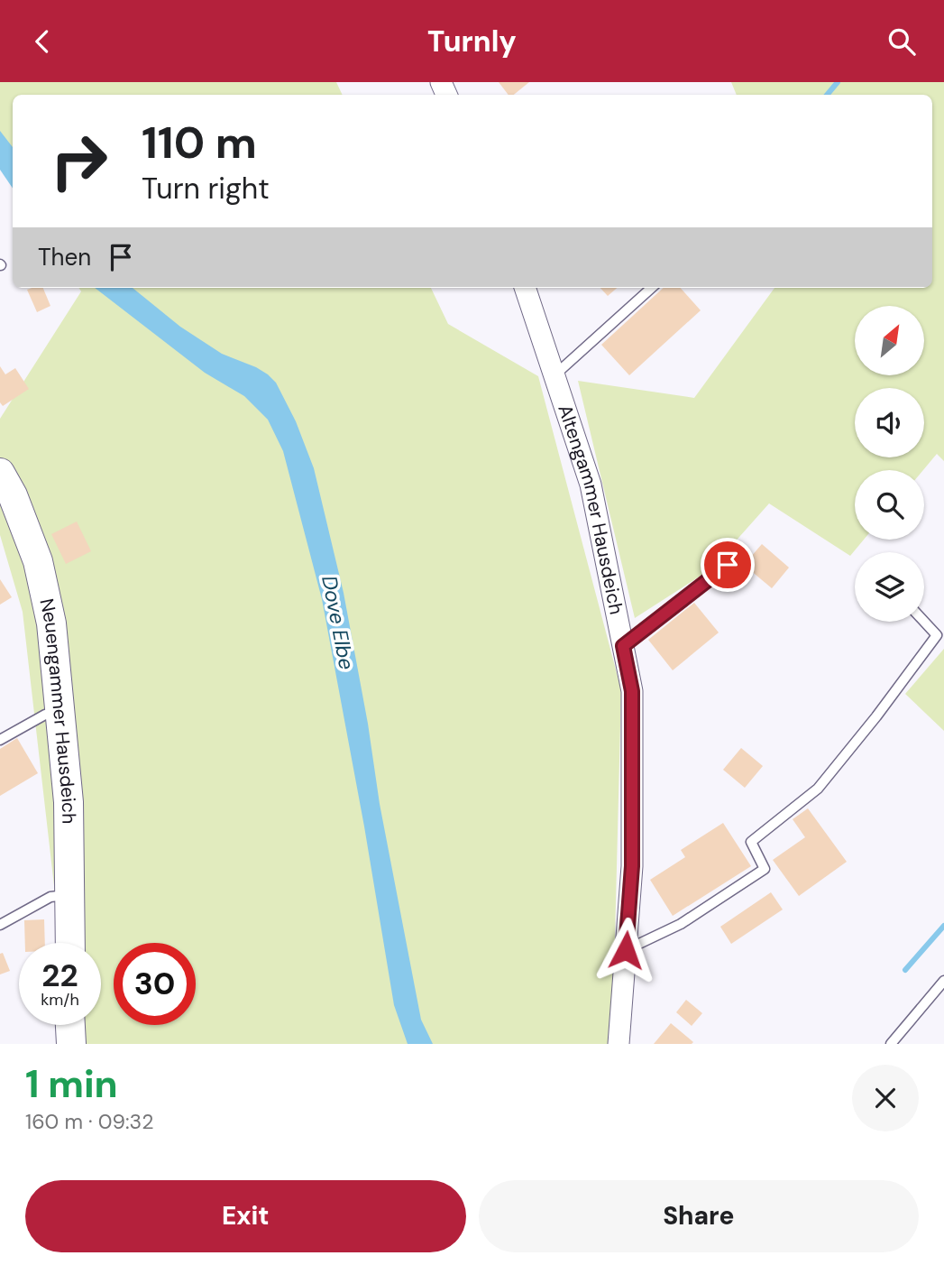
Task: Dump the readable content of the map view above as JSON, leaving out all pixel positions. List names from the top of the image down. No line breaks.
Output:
{"streets":{"street":["Altengammer Hausdeich","Neuengammer Hausdeich"]},"water":["Dove Elbe"],"north":"top right","page":{"header":"Turnly","turn":["110 m","Turn right"],"then":"Then","speed":"22 km/h","limit":"30","heading":["1 min","160 m · 09:32"],"buttons":["Exit","Share"]}}
